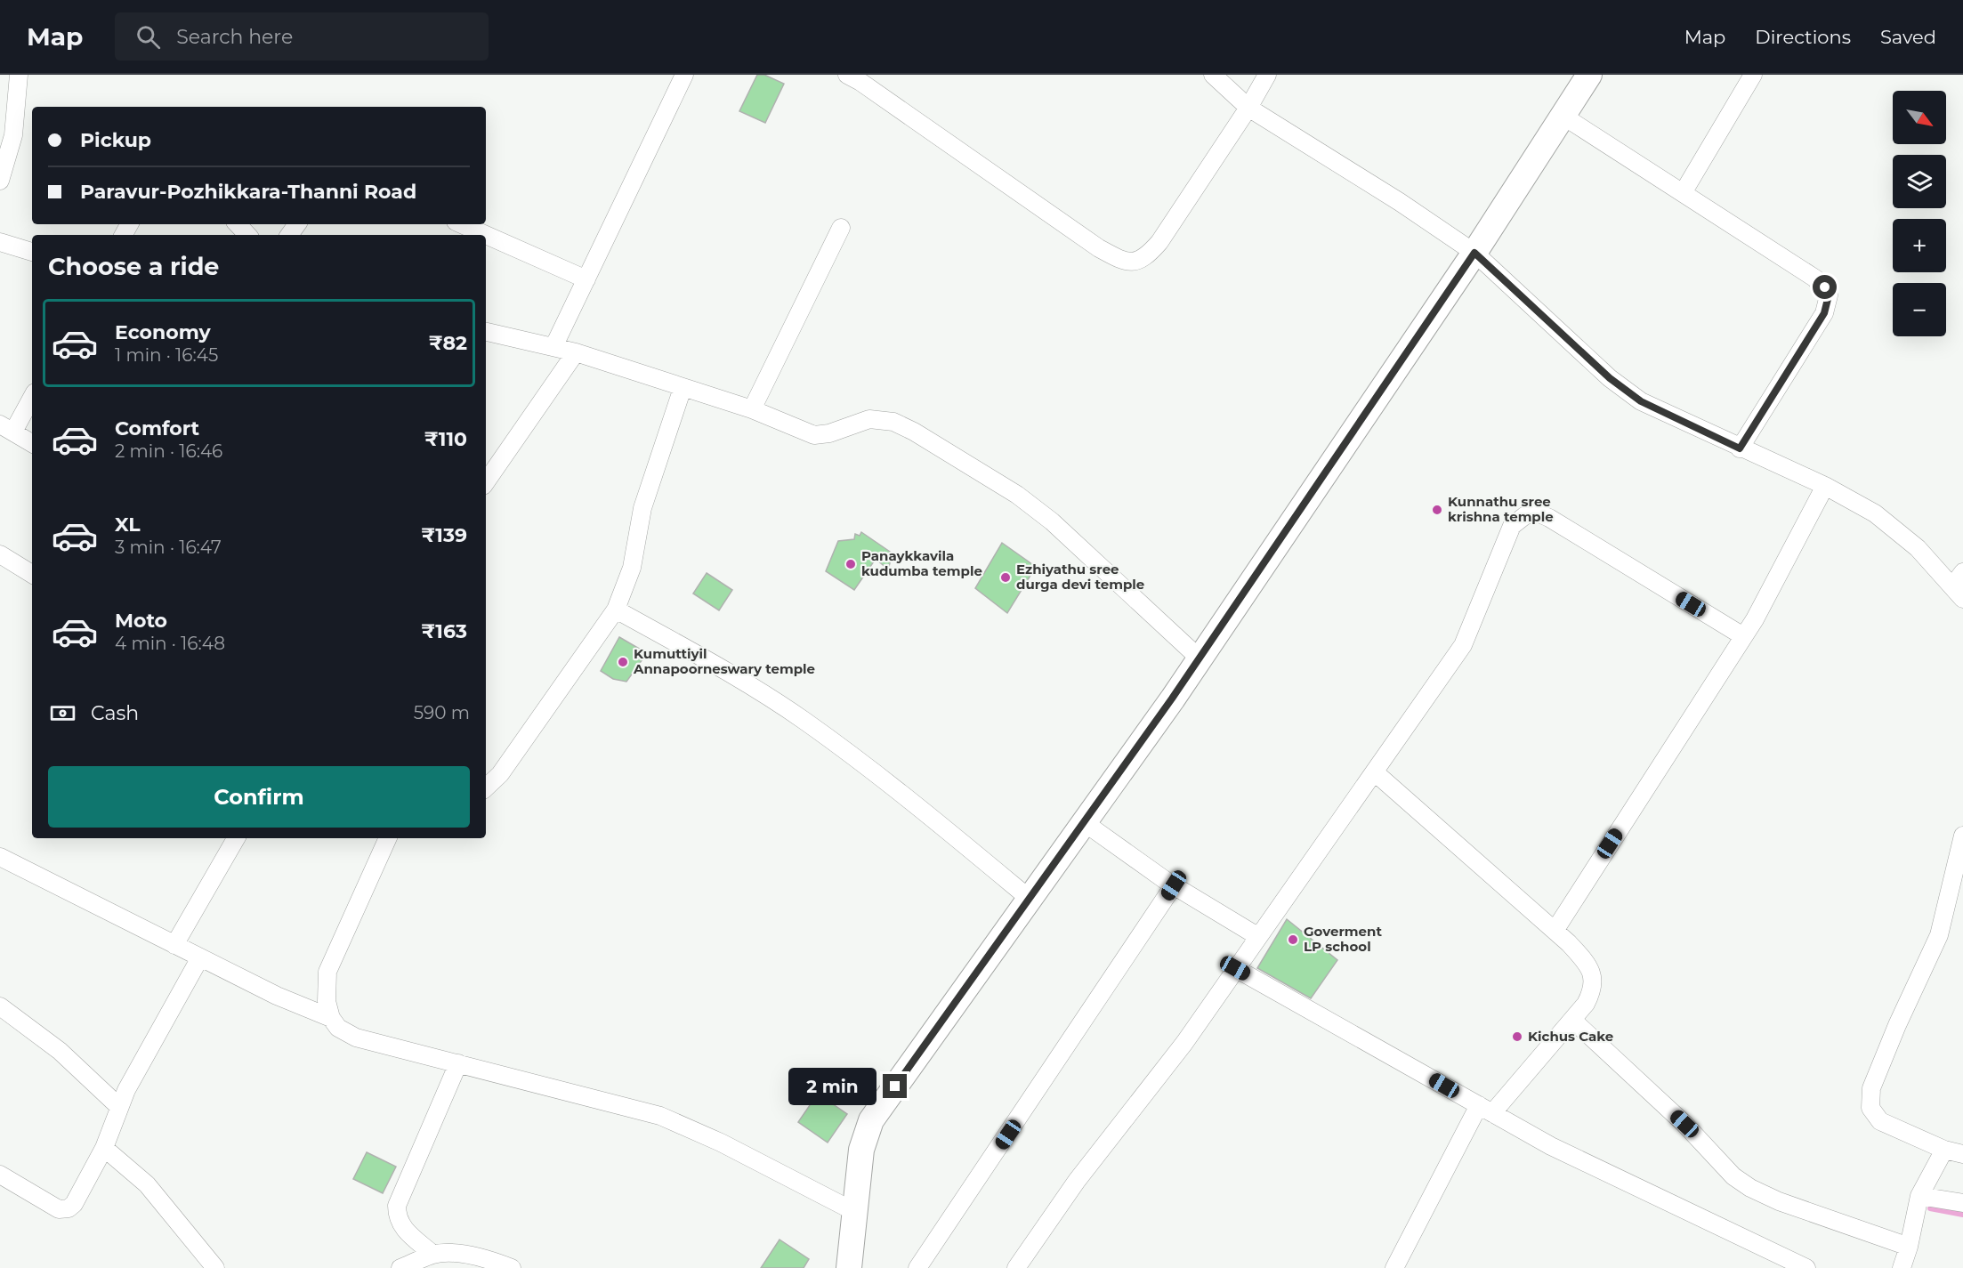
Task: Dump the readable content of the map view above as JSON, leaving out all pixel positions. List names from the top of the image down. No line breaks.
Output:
{"places":["Kunnathu sree krishna temple","Panaykkavila kudumba temple","Ezhiyathu sree durga devi temple","Kumuttiyil Annapoorneswary temple","Goverment LP school","Kichus Cake"],"north":"bottom right","page":{"header":"Map","search":"Search here","nav":["Map","Directions","Saved"],"map_buttons":["+","−"],"banner":["Pickup","Paravur-Pozhikkara-Thanni Road"],"heading":"Choose a ride","list":[{"name":"Economy","note":"1 min · 16:45","value":"₹82"},{"name":"Comfort","note":"2 min · 16:46","value":"₹110"},{"name":"XL","note":"3 min · 16:47","value":"₹139"},{"name":"Moto","note":"4 min · 16:48","value":"₹163"}],"pay":["Cash","590 m"],"buttons":"Confirm","bubble":"2 min"}}
